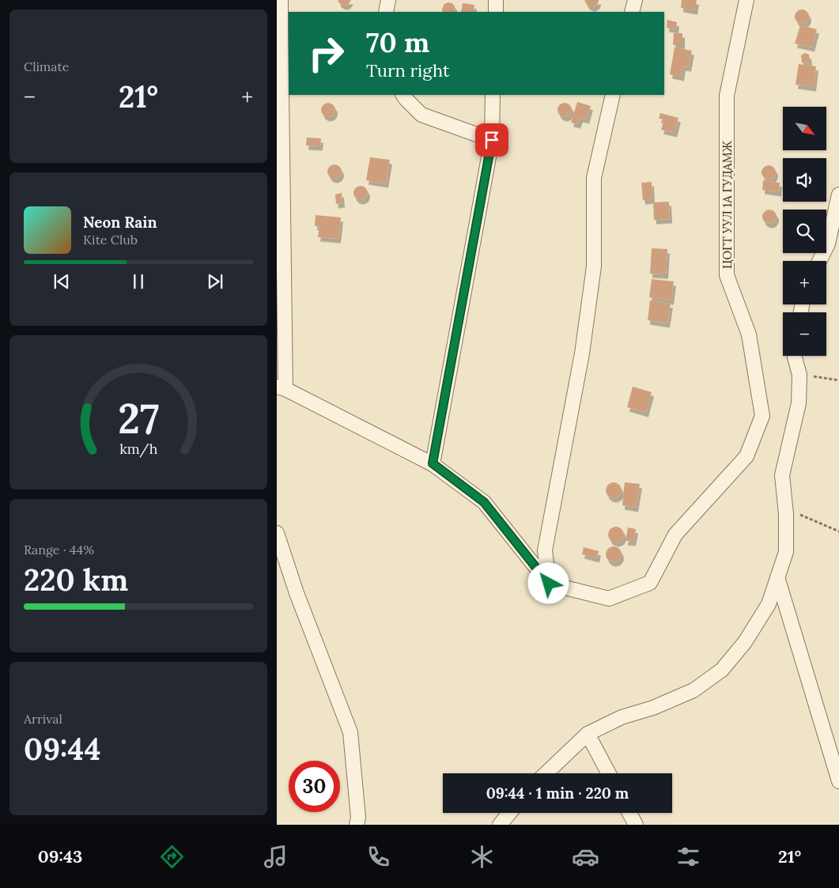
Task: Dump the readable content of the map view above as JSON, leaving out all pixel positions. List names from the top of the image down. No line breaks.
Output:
{"streets":{"street":["ЦОГТ УУЛ 1А ГУДАМЖ"]},"north":"bottom right","page":{"tile":["Climate",["Range · 44%","220 km"],["Arrival","09:44"]],"turn":["70 m","Turn right"],"heat":["−","21°","+"],"map_buttons":["+","−"],"song":["Neon Rain","Kite Club"],"limit":"30","trip":"09:44 · 1 min · 220 m","tabs":["09:43","21°"],"gauge":["27","km/h"]}}
